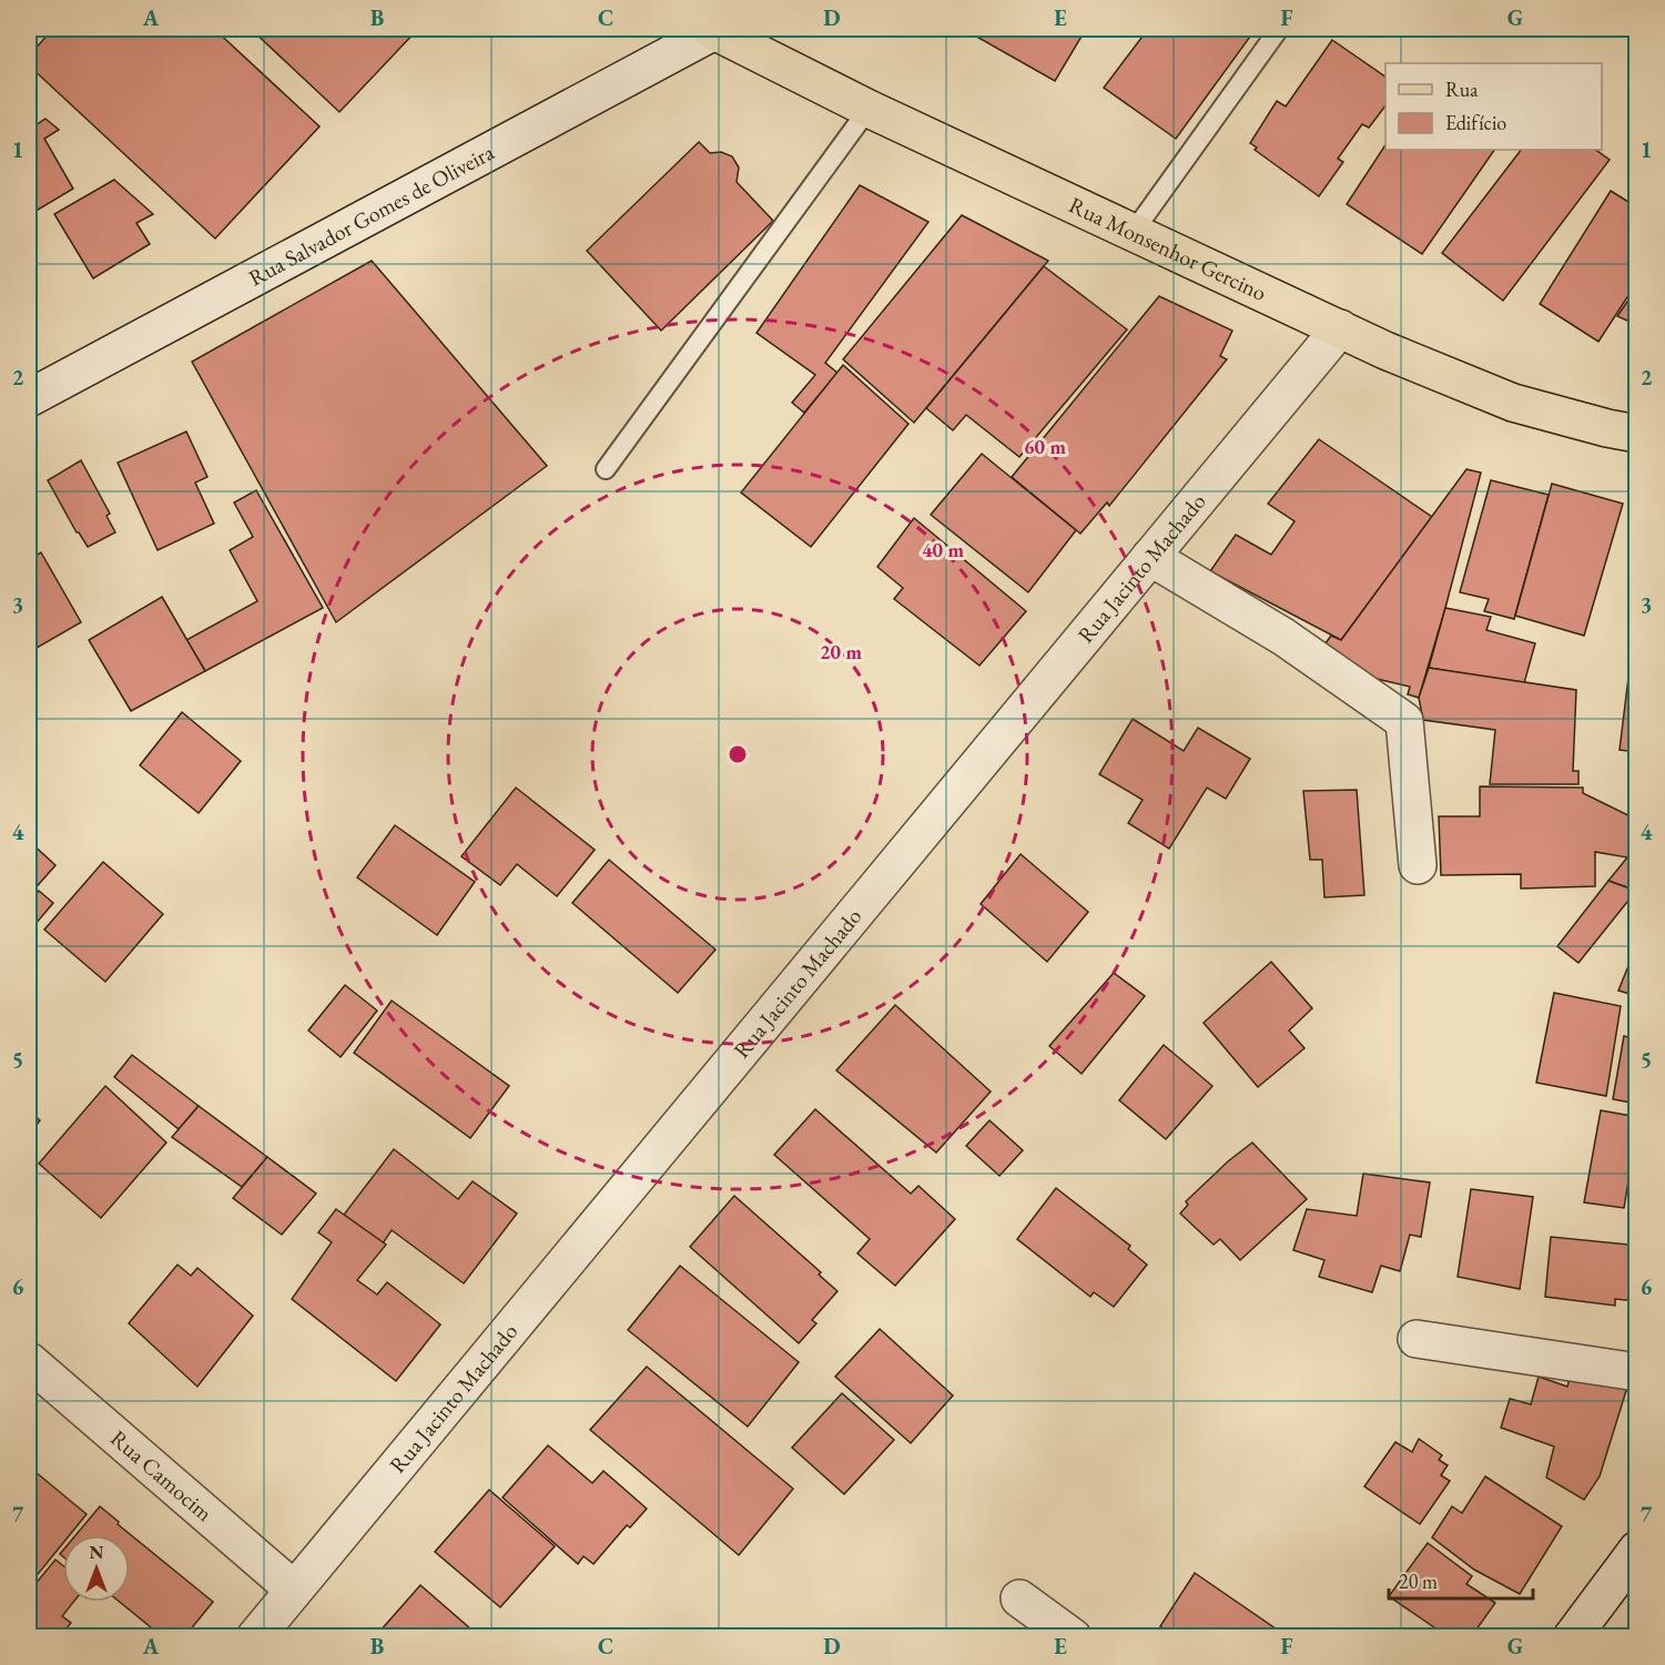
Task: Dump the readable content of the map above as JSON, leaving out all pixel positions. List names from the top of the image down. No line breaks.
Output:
{"streets":{"main road":["Rua Monsenhor Gercino"],"street":["Rua Salvador Gomes de Oliveira","Rua Jacinto Machado","Rua Camocim"]},"crossings":[["Rua Salvador Gomes de Oliveira","Rua Monsenhor Gercino"],["Rua Monsenhor Gercino","Rua Jacinto Machado"],["Rua Jacinto Machado","Rua Camocim"]],"legend":["Rua","Edifício"],"scale_bar":"20 m","north":"top","grid":{"columns":["A","B","C","D","E","F","G"],"rows":["1","2","3","4","5","6","7"]},"rings":["60 m","40 m","20 m"]}
